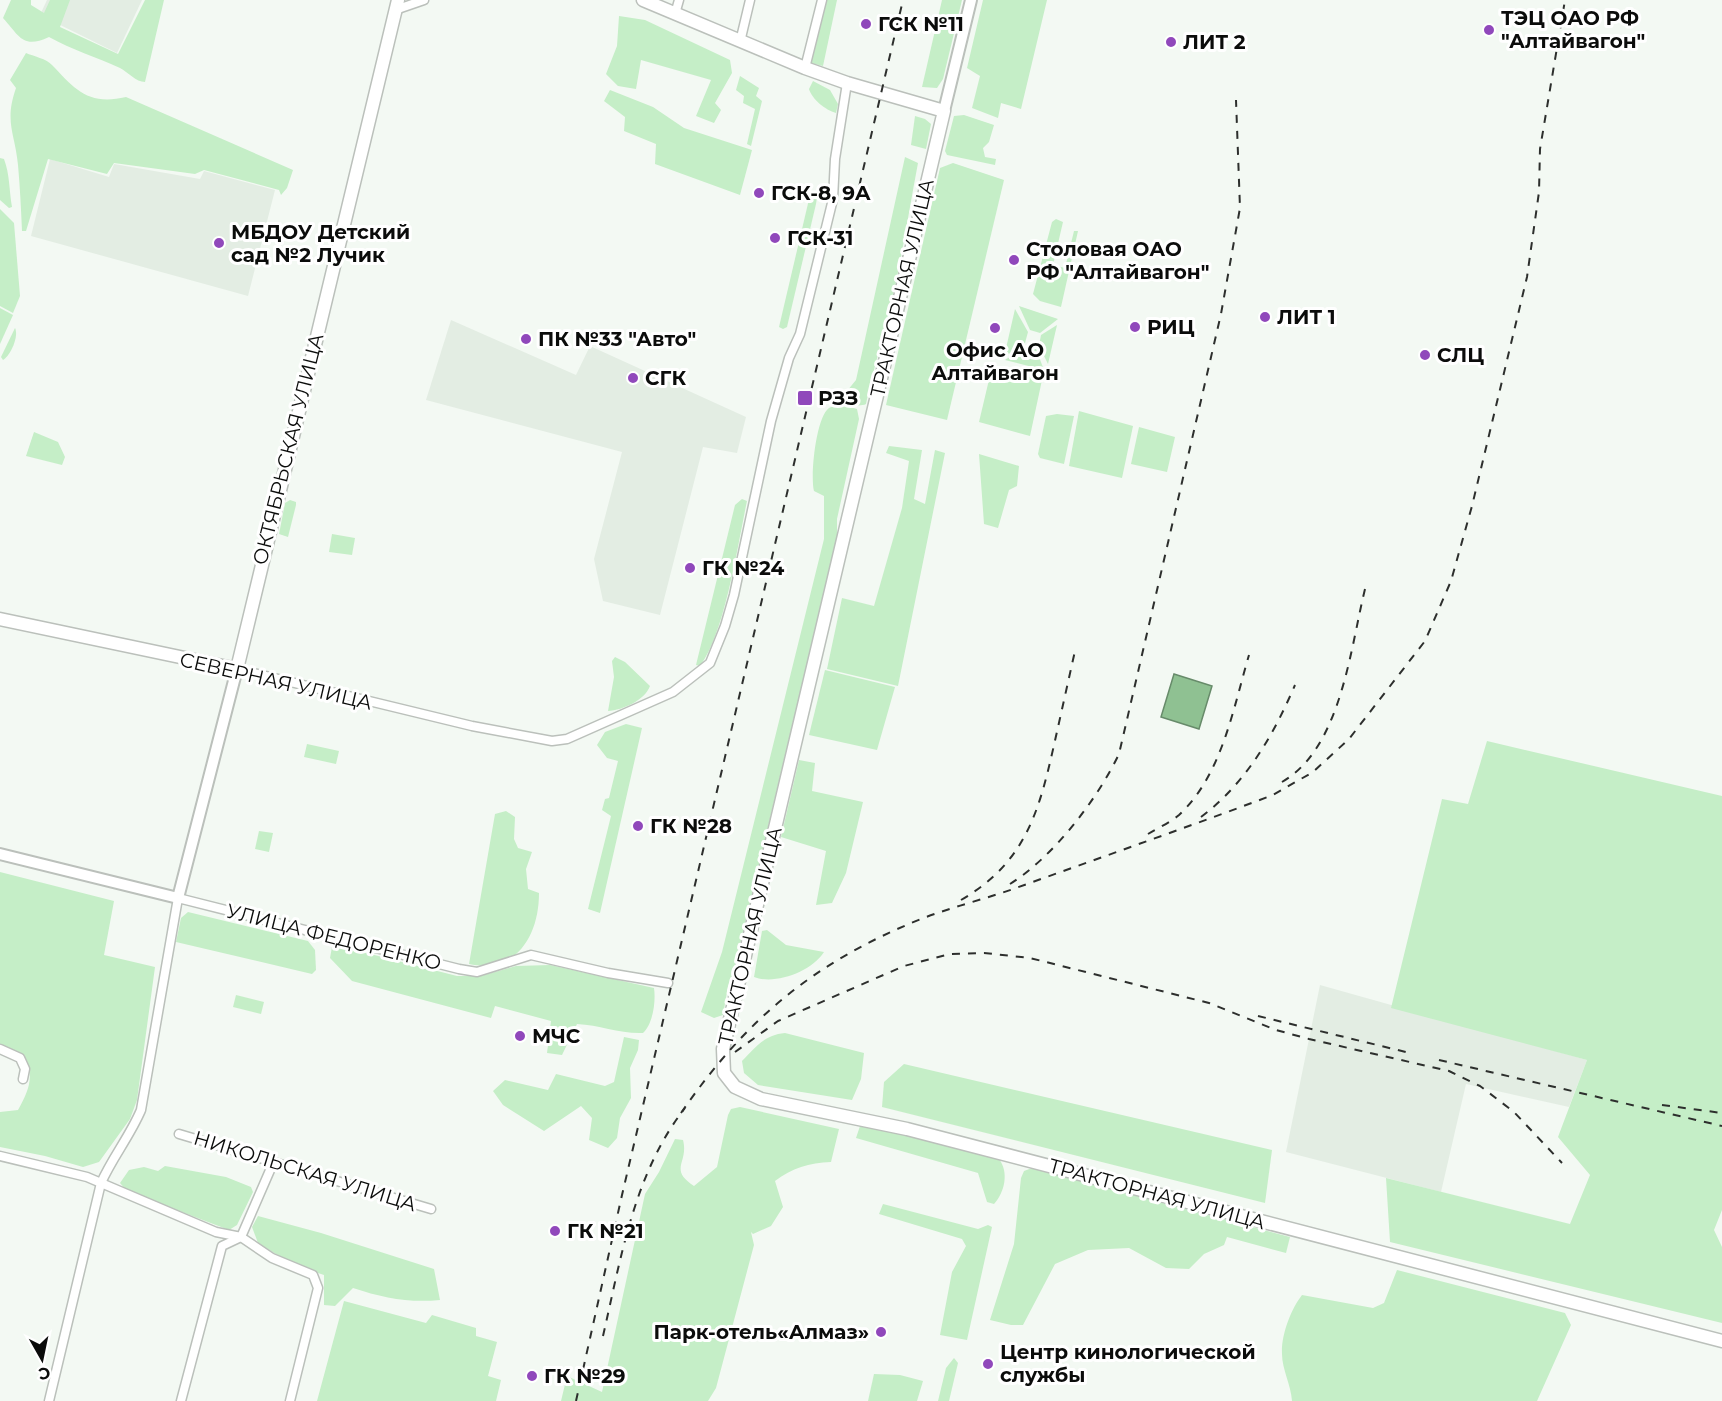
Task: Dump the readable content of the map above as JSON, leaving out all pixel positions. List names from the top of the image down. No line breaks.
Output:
{"streets":{"main road":["ТРАКТОРНАЯ УЛИЦА","ОКТЯБРЬСКАЯ УЛИЦА","СЕВЕРНАЯ УЛИЦА"],"street":["УЛИЦА ФЕДОРЕНКО","НИКОЛЬСКАЯ УЛИЦА"]},"crossings":[["ОКТЯБРЬСКАЯ УЛИЦА","СЕВЕРНАЯ УЛИЦА"],["ОКТЯБРЬСКАЯ УЛИЦА","УЛИЦА ФЕДОРЕНКО"]],"places":{"other":["ГСК №11","ТЭЦ ОАО РФ \"Алтайвагон\"","ЛИТ 2","ГСК-8, 9А","ГСК-31","МБДОУ Детский сад №2 Лучик","Столовая ОАО РФ \"Алтайвагон\"","ЛИТ 1","РИЦ","Офис АО Алтайвагон","ПК №33 \"Авто\"","СЛЦ","СГК","ГК №24","ГК №28","МЧС","ГК №21","Парк-отель«Алмаз»","Центр кинологической службы","ГК №29"],"transit":["РЗЗ"]},"north":"bottom"}
